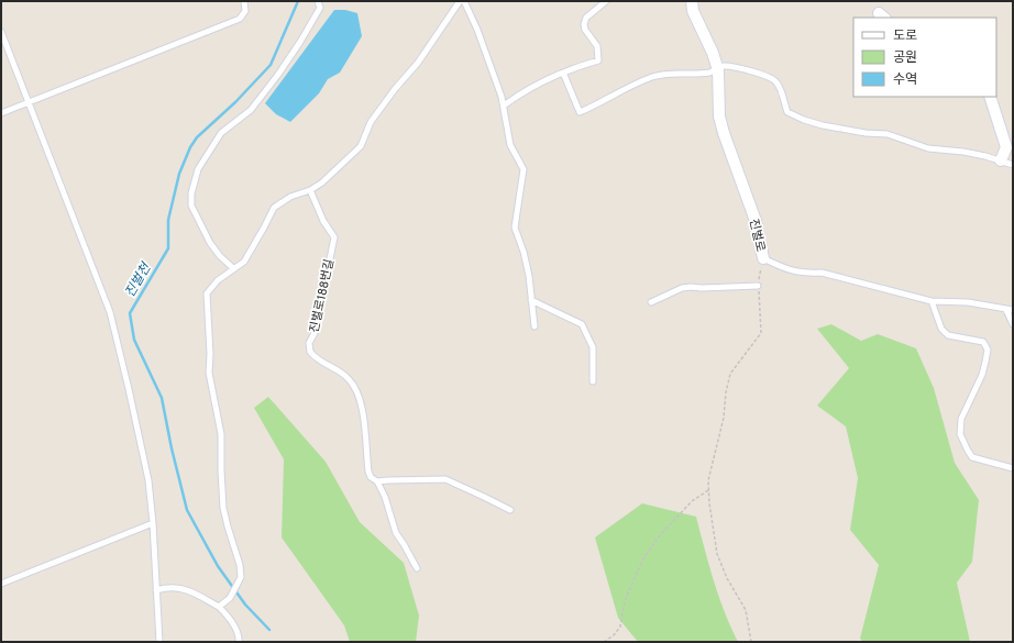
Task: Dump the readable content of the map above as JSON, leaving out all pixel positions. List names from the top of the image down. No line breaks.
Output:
{"streets":{"street":["진벌로"],"lane":["진벌로188번길"]},"water":["진벌천"],"legend":["도로","공원","수역"]}
